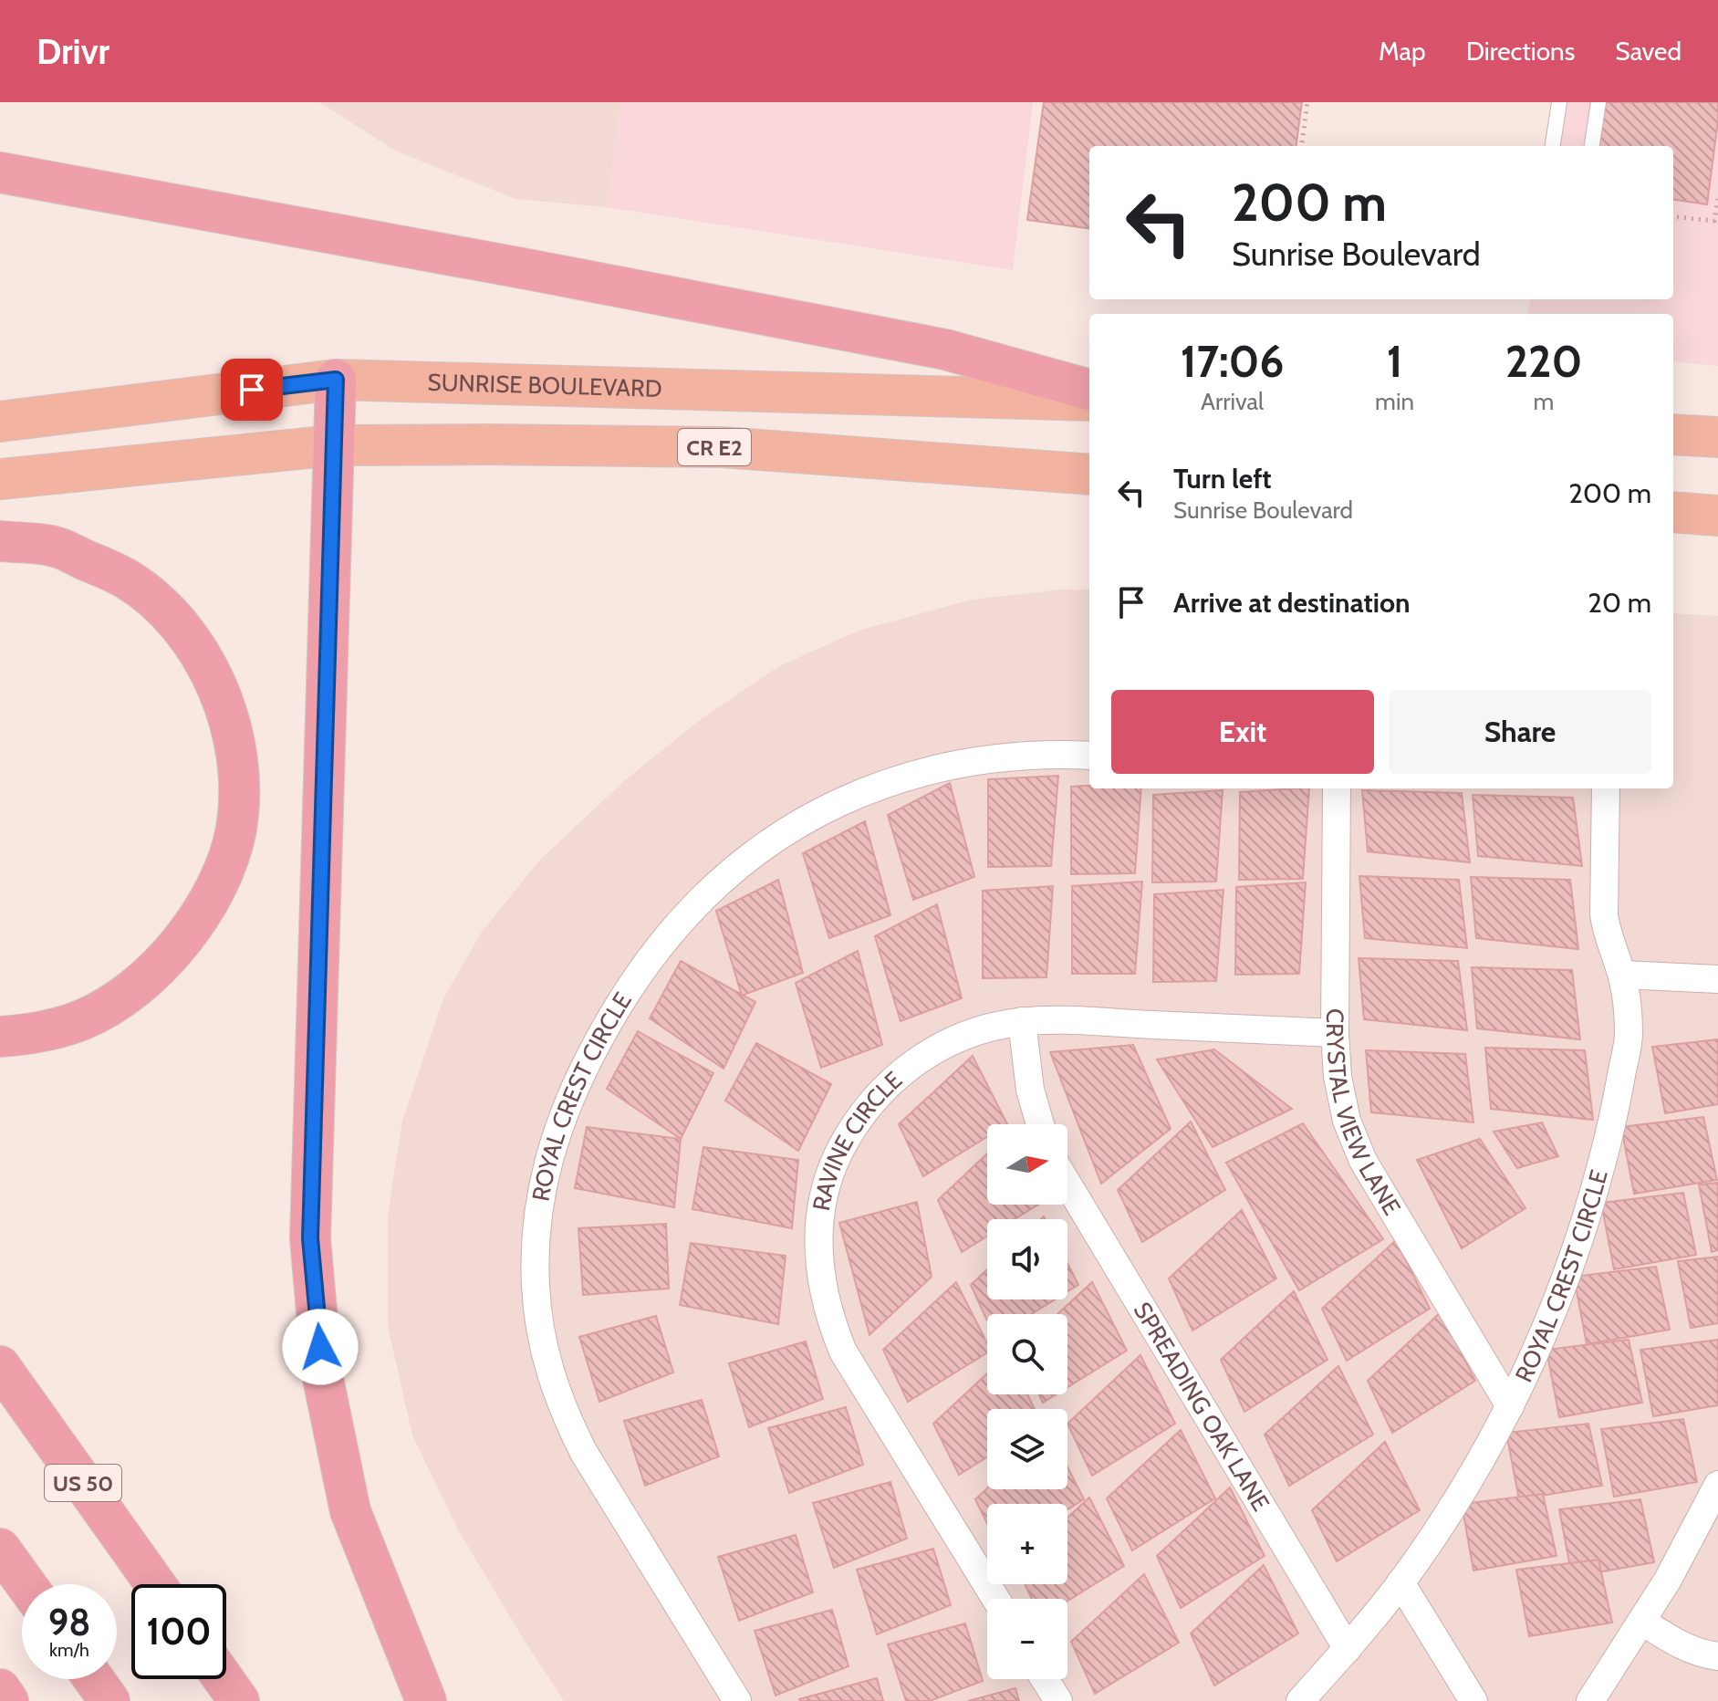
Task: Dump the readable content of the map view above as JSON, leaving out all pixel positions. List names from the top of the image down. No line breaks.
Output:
{"streets":{"highway":["US 50"],"main road":["SUNRISE BOULEVARD","CR E2"],"street":["ROYAL CREST CIRCLE","CRYSTAL VIEW LANE","RAVINE CIRCLE","SPREADING OAK LANE"]},"crossings":[["ROYAL CREST CIRCLE","CRYSTAL VIEW LANE"],["ROYAL CREST CIRCLE","SPREADING OAK LANE"],["CRYSTAL VIEW LANE","RAVINE CIRCLE"]],"north":"right","page":{"header":"Drivr","nav":["Map","Directions","Saved"],"turn":["200 m","Sunrise Boulevard"],"eta":["17:06","Arrival","1","min","220","m"],"list":[{"name":"Turn left","note":"Sunrise Boulevard","value":"200 m"},{"name":"Arrive at destination","value":"20 m"}],"buttons":["Exit","Share"],"map_buttons":["+","−"],"speed":"98 km/h","limit":"100"}}
